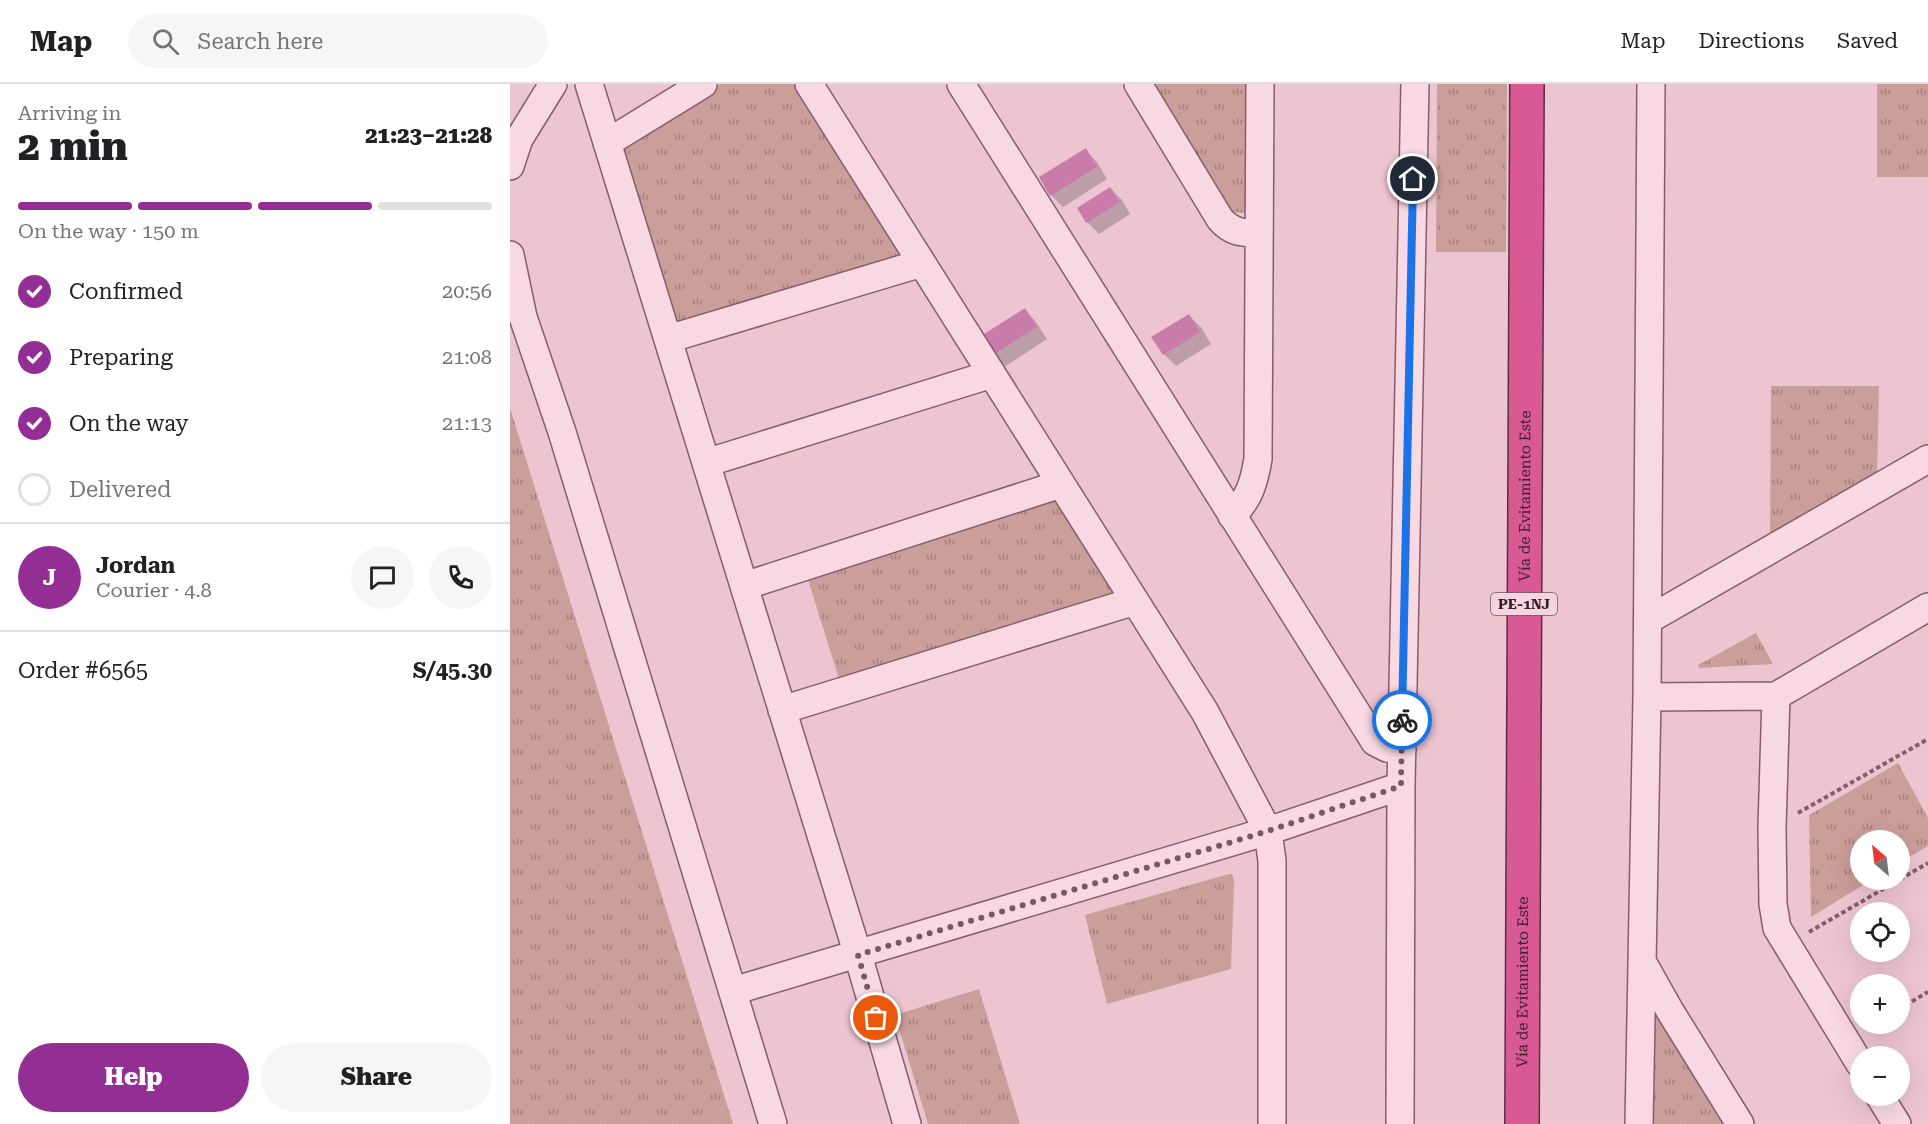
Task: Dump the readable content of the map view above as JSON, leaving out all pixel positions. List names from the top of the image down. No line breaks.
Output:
{"streets":{"highway":["Vía de Evitamiento Este","PE-1NJ"]},"north":"top left","page":{"header":"Map","search":"Search here","nav":["Map","Directions","Saved"],"heading":["2 min","Arriving in","21:23–21:28"],"panel":["Jordan","Courier · 4.8","Order #6565","S/45.30"],"bar":"On the way · 150 m","list":[["Confirmed","20:56"],["Preparing","21:08"],["On the way","21:13"],"Delivered"],"round":"J","map_buttons":["+","−"],"buttons":["Help","Share"]}}
